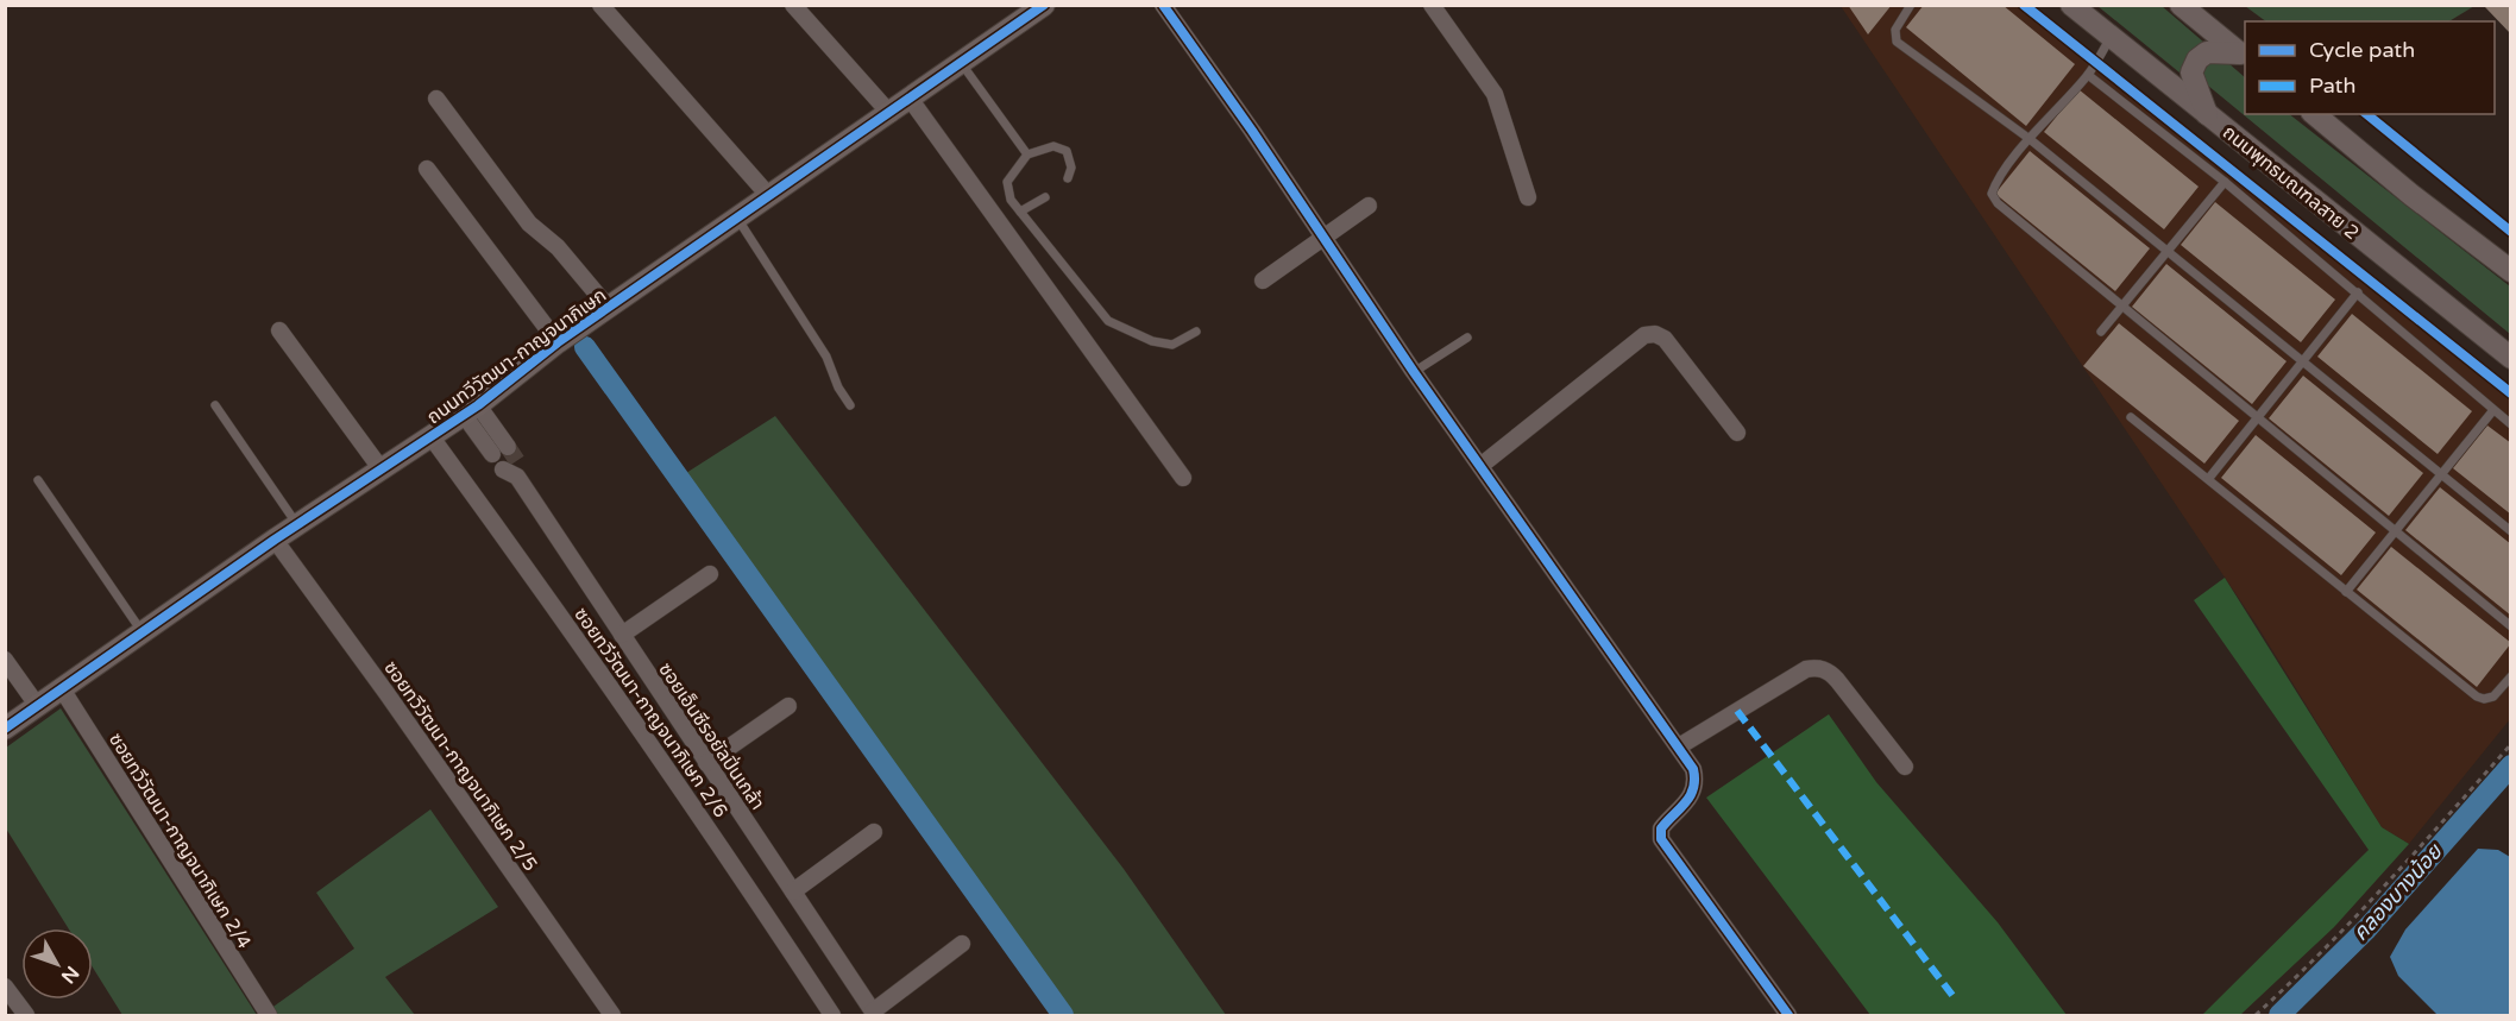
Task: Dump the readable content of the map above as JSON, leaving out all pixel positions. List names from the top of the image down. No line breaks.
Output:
{"streets":{"street":["ถนนพุทธมณฑลสาย 2","ถนนทวีวัฒนา-กาญจนาภิเษก","ซอยทวีวัฒนา-กาญจนาภิเษก 2/6","ซอยเอ็นซีรอยัลปิ่นเกล้า","ซอยทวีวัฒนา-กาญจนาภิเษก 2/5","ซอยทวีวัฒนา-กาญจนาภิเษก 2/4"]},"crossings":[["ถนนทวีวัฒนา-กาญจนาภิเษก","ซอยทวีวัฒนา-กาญจนาภิเษก 2/6"],["ถนนทวีวัฒนา-กาญจนาภิเษก","ซอยทวีวัฒนา-กาญจนาภิเษก 2/5"],["ถนนทวีวัฒนา-กาญจนาภิเษก","ซอยทวีวัฒนา-กาญจนาภิเษก 2/4"]],"water":["คลองบางน้อย"],"legend":["Cycle path","Path"],"north":"bottom right"}
